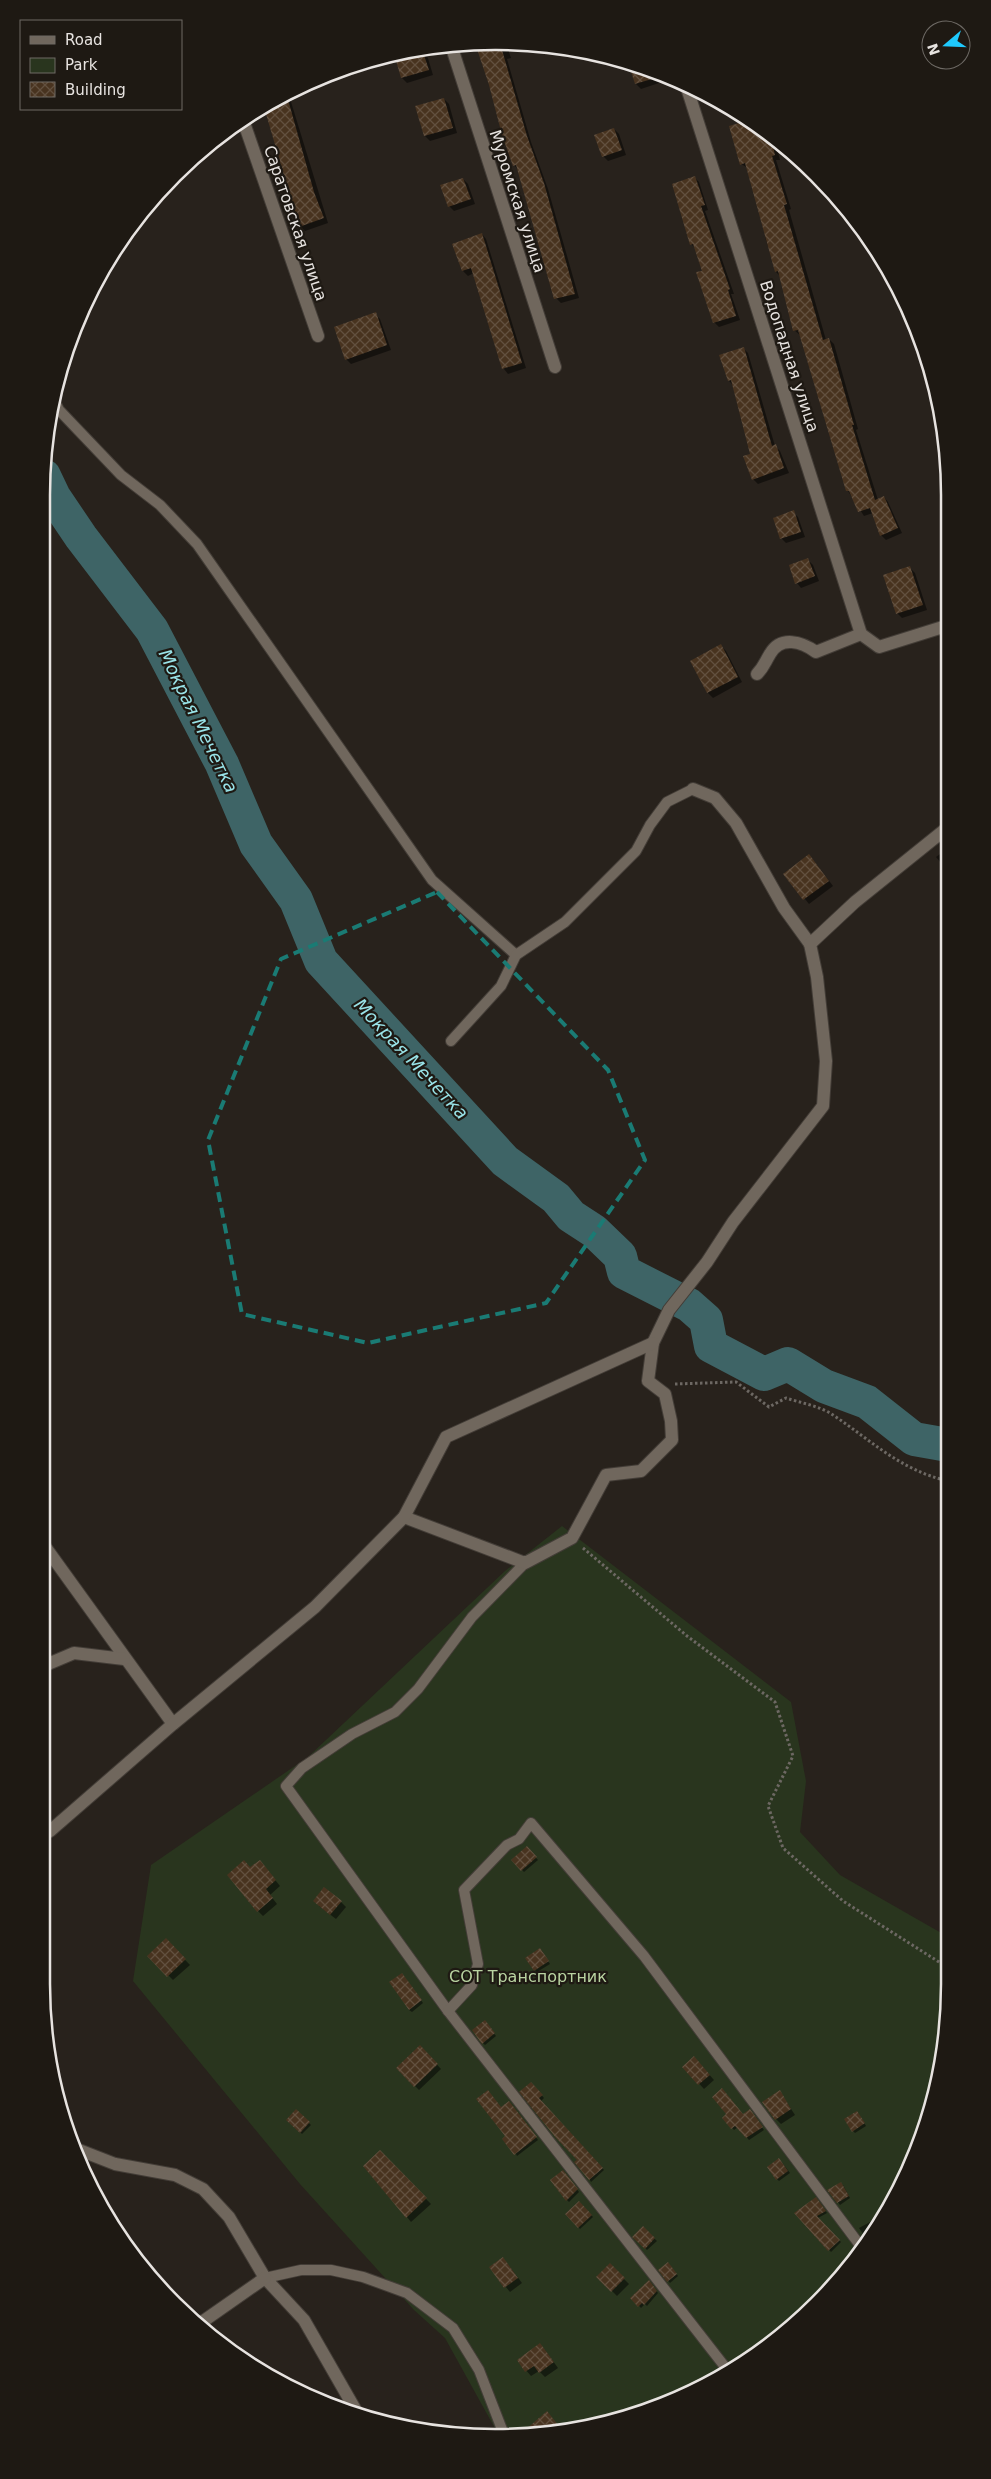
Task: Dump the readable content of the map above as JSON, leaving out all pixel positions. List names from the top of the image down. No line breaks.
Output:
{"streets":{"street":["Муромская улица","Саратовская улица","Водопадная улица"]},"water":["Мокрая Мечетка"],"parks":["СОТ Транспортник"],"legend":["Road","Park","Building"],"north":"left"}
